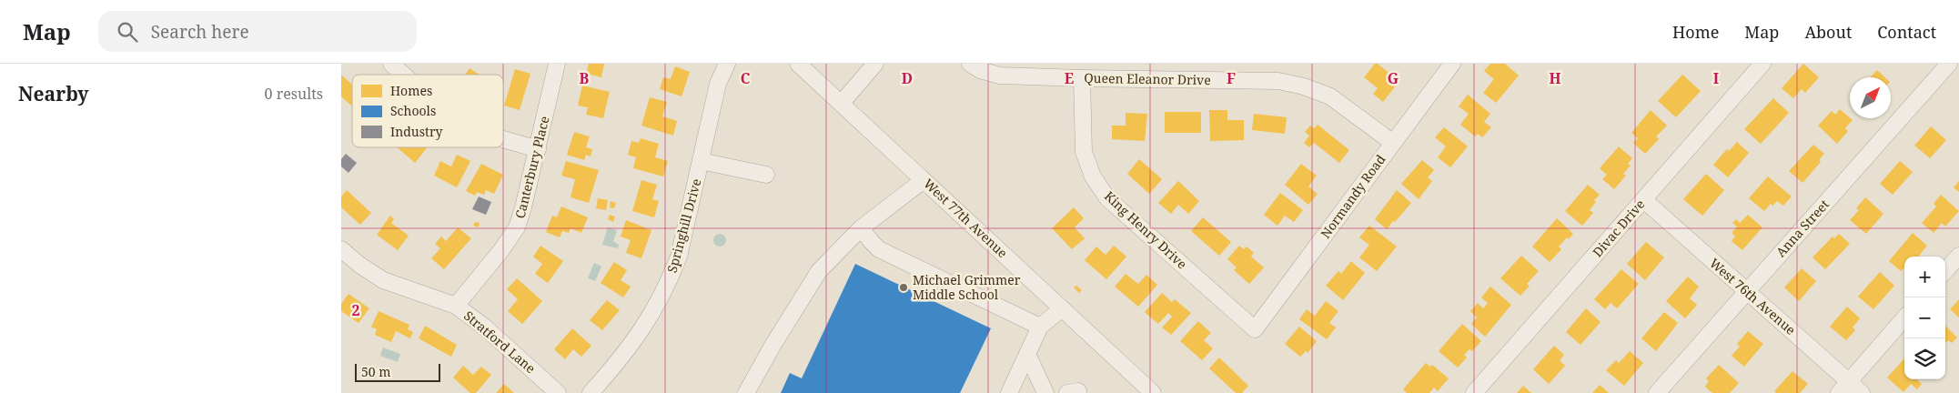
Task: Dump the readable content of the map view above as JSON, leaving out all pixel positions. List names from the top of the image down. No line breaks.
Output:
{"streets":{"street":["Queen Eleanor Drive","Canterbury Place","Normandy Road","West 77th Avenue","Springhill Drive","Divac Drive","Anna Street","King Henry Drive","West 76th Avenue","Stratford Lane"]},"crossings":[["Queen Eleanor Drive","Normandy Road"],["Queen Eleanor Drive","King Henry Drive"],["Canterbury Place","Stratford Lane"],["Normandy Road","King Henry Drive"],["Divac Drive","West 76th Avenue"],["Anna Street","West 76th Avenue"]],"places":["Michael Grimmer Middle School"],"legend":["Homes","Schools","Industry"],"scale_bar":"50 m","north":"top right","page":{"header":"Map","search":"Search here","nav":["Home","Map","About","Contact"],"heading":["Nearby","0 results"],"map_buttons":["+","−"],"scale":"50 m"},"grid":{"columns":["B","C","D","E","F","G","H","I"],"rows":["2"]}}
